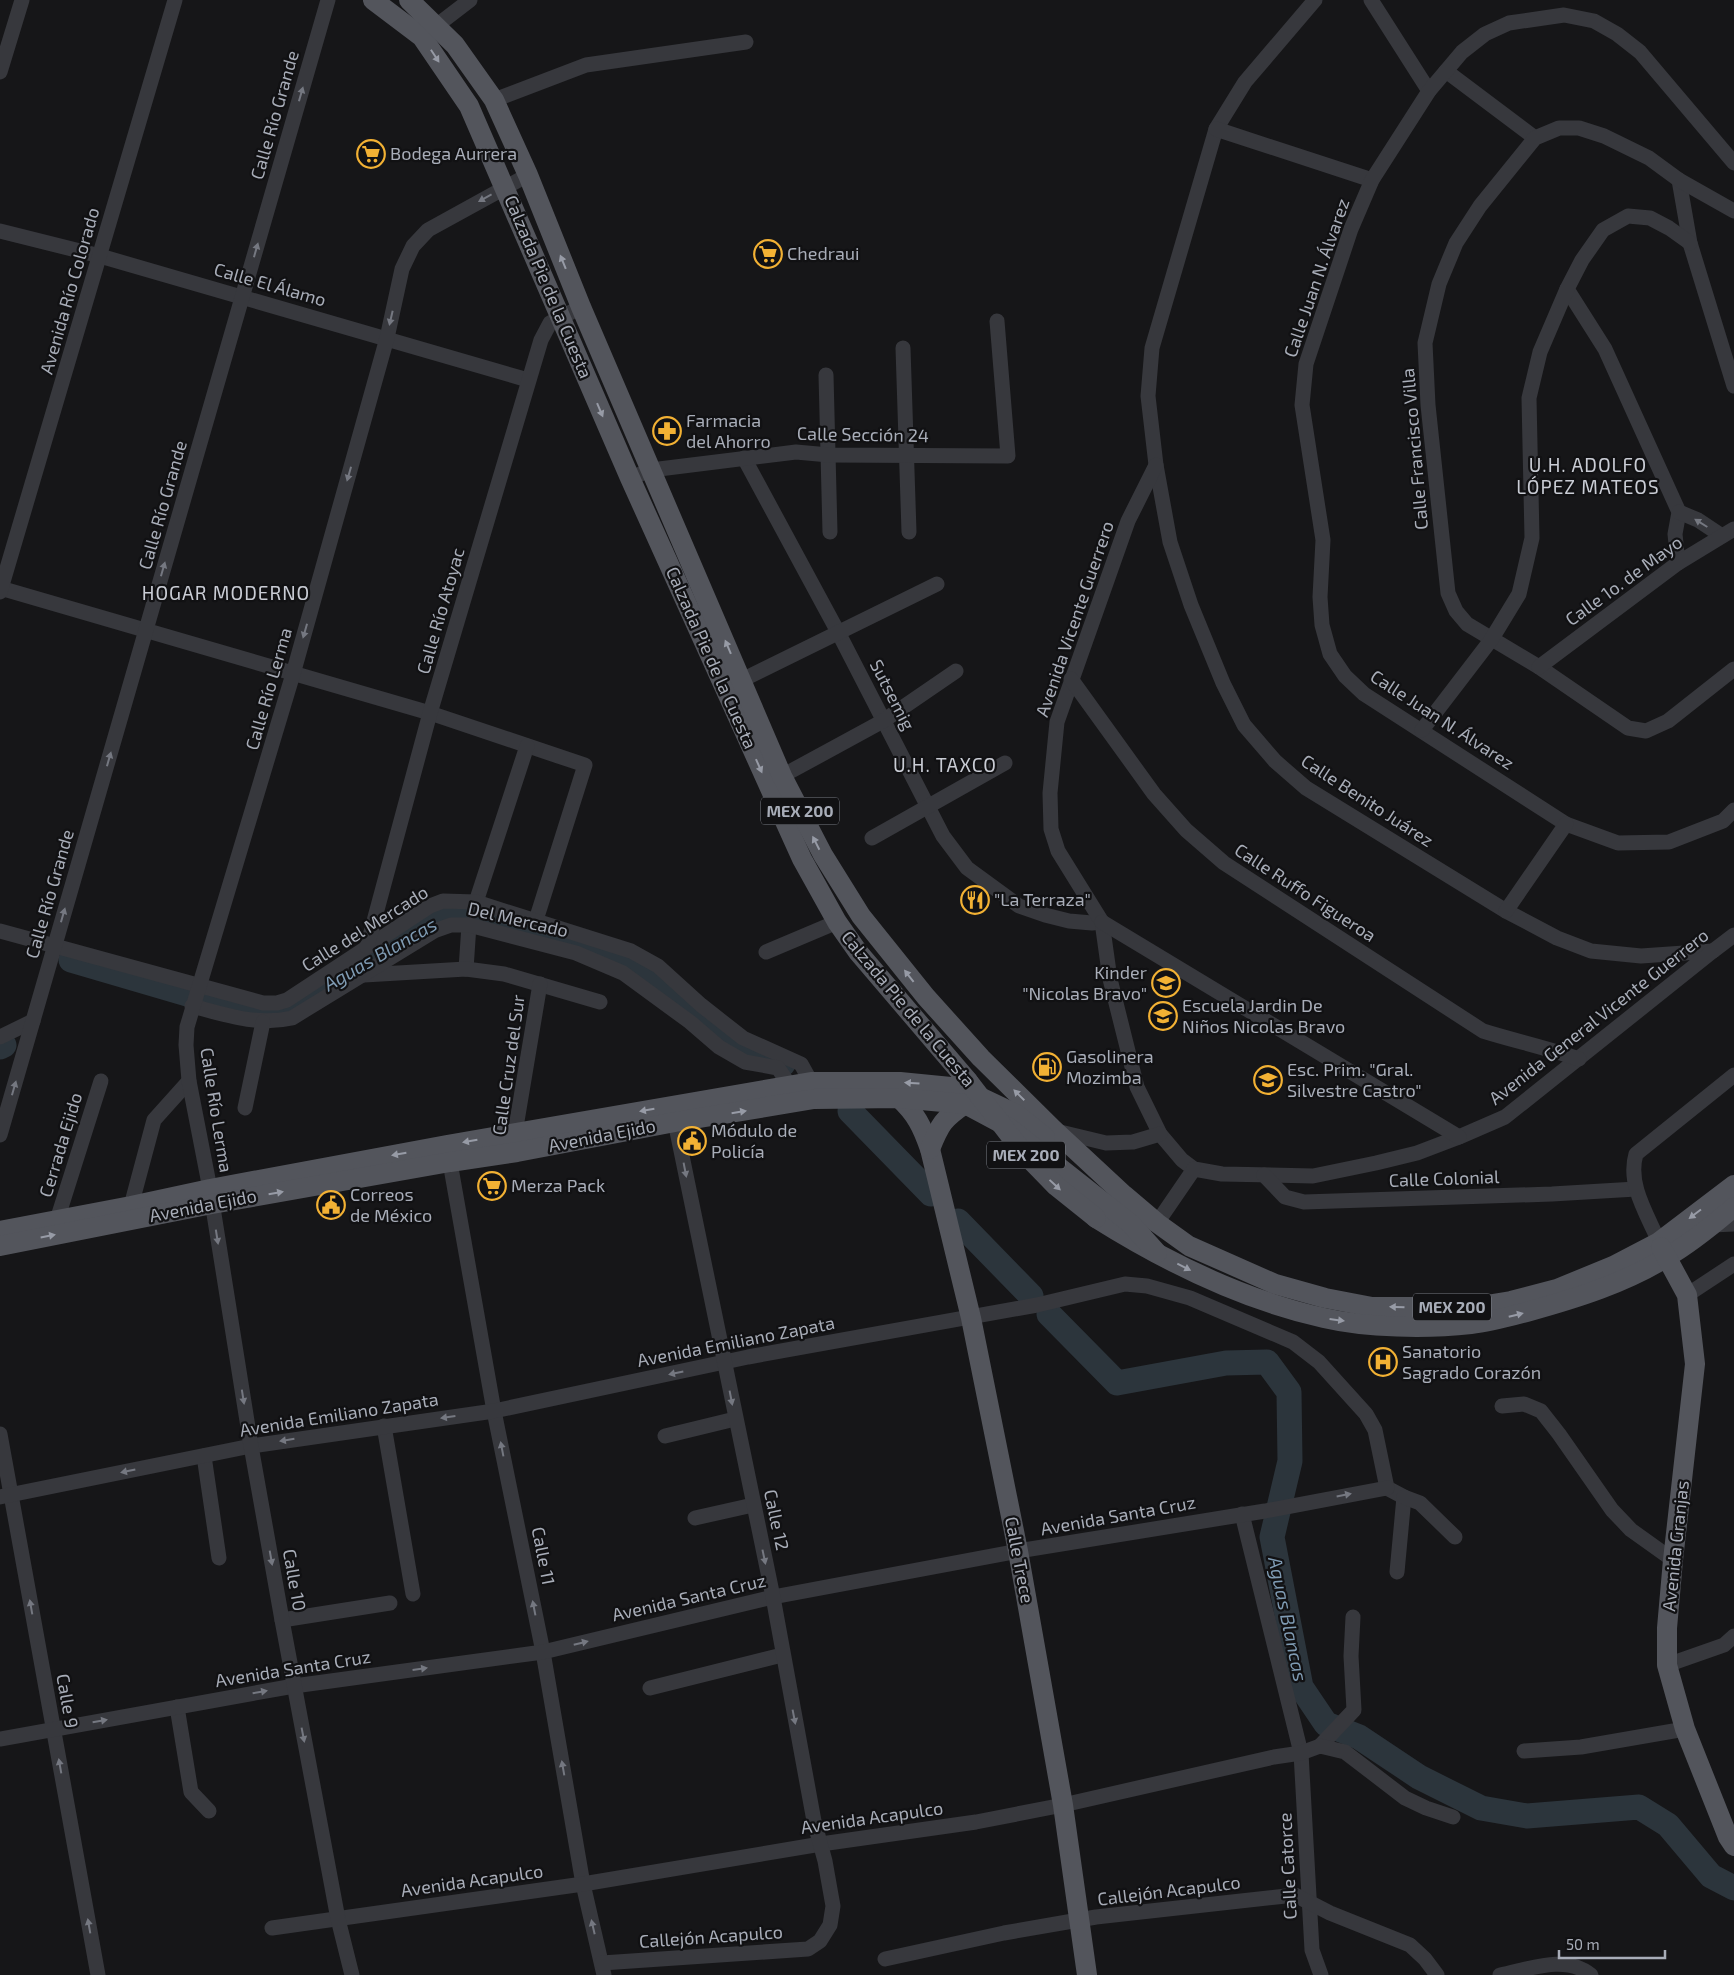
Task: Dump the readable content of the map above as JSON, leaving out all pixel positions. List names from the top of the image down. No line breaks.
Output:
{"streets":{"main road":["Calzada Pie de la Cuesta","MEX 200","Avenida Ejido","Avenida Granjas","Calle Trece"],"street":["Calle Río Grande","Calle Juan N. Álvarez","Calle El Álamo","Avenida Río Colorado","Calle Sección 24","Calle Francisco Villa","Calle 1o. de Mayo","Calle Río Atoyac","Avenida Vicente Guerrero","Calle Río Lerma","Sutsemig","Calle Benito Juárez","Calle Ruffo Figueroa","Del Mercado","Calle del Mercado","Avenida General Vicente Guerrero","Calle Cruz del Sur","Cerrada Ejido","Calle Colonial","Avenida Emiliano Zapata","Avenida Santa Cruz","Calle 12","Calle 11","Calle 10","Calle 9","Avenida Acapulco","Calle Catorce","Callejón Acapulco"]},"crossings":[["Calle Río Grande","Calle El Álamo"],["Calle Río Grande","Calle del Mercado"],["Calle El Álamo","Avenida Río Colorado"],["Calle El Álamo","Calle Río Atoyac"],["Calle El Álamo","Calle Río Lerma"],["Calzada Pie de la Cuesta","Calle Sección 24"],["Calzada Pie de la Cuesta","Calle Río Atoyac"],["Calzada Pie de la Cuesta","Calle Río Lerma"],["Calzada Pie de la Cuesta","Avenida Ejido"],["Calzada Pie de la Cuesta","Avenida Granjas"],["Calle Sección 24","Sutsemig"],["Calle Francisco Villa","Calle 1o. de Mayo"],["Calle Río Atoyac","Calle del Mercado"],["Avenida Vicente Guerrero","Sutsemig"],["Avenida Vicente Guerrero","Calle Benito Juárez"],["Avenida Vicente Guerrero","Calle Ruffo Figueroa"],["Avenida Vicente Guerrero","Avenida General Vicente Guerrero"],["Calle Río Lerma","Del Mercado"],["Calle Río Lerma","Calle del Mercado"],["Calle Río Lerma","Avenida Ejido"],["Calle Río Lerma","Calle 10"],["Calle Benito Juárez","Avenida General Vicente Guerrero"],["Calle Ruffo Figueroa","Avenida General Vicente Guerrero"],["Del Mercado","Calle del Mercado"],["Del Mercado","Calle Cruz del Sur"],["Del Mercado","Avenida Ejido"],["Calle del Mercado","Avenida Ejido"],["Avenida General Vicente Guerrero","Calle Colonial"],["Calle Cruz del Sur","Avenida Ejido"],["Avenida Ejido","Cerrada Ejido"],["Avenida Ejido","Calle 12"],["Avenida Ejido","Calle 11"],["Avenida Ejido","Calle Trece"],["Avenida Ejido","Calle 10"],["Avenida Emiliano Zapata","Avenida Santa Cruz"],["Avenida Emiliano Zapata","Calle 12"],["Avenida Emiliano Zapata","Calle 11"],["Avenida Emiliano Zapata","Calle Trece"],["Avenida Emiliano Zapata","Calle 10"],["Avenida Emiliano Zapata","Calle 9"],["Avenida Santa Cruz","Calle 12"],["Avenida Santa Cruz","Calle 11"],["Avenida Santa Cruz","Calle Trece"],["Avenida Santa Cruz","Calle 10"],["Avenida Santa Cruz","Calle 9"],["Avenida Santa Cruz","Calle Catorce"],["Calle 12","Avenida Acapulco"],["Calle 12","Callejón Acapulco"],["Calle 11","Avenida Acapulco"],["Calle 11","Callejón Acapulco"],["Calle Trece","Avenida Acapulco"],["Calle Trece","Callejón Acapulco"],["Calle 10","Avenida Acapulco"],["Avenida Acapulco","Calle Catorce"],["Calle Catorce","Callejón Acapulco"]],"one_way":["Calle Río Grande","Calle Río Lerma","Avenida Emiliano Zapata","Calle 12","Calle 11","Calle 9"],"districts":["U.H. ADOLFO LÓPEZ MATEOS","HOGAR MODERNO","U.H. TAXCO"],"water":["Aguas Blancas"],"places":{"supermarket":["Bodega Aurrera","Chedraui","Merza Pack"],"pharmacy":["Farmacia del Ahorro"],"restaurant":["\"La Terraza\""],"school or university":["Kinder \"Nicolas Bravo\"","Escuela Jardin De Niños Nicolas Bravo","Esc. Prim. \"Gral. Silvestre Castro\""],"fuel station":["Gasolinera Mozimba"],"public building":["Módulo de Policía","Correos de México"],"hospital":["Sanatorio Sagrado Corazón"]},"scale_bar":"50 m"}
